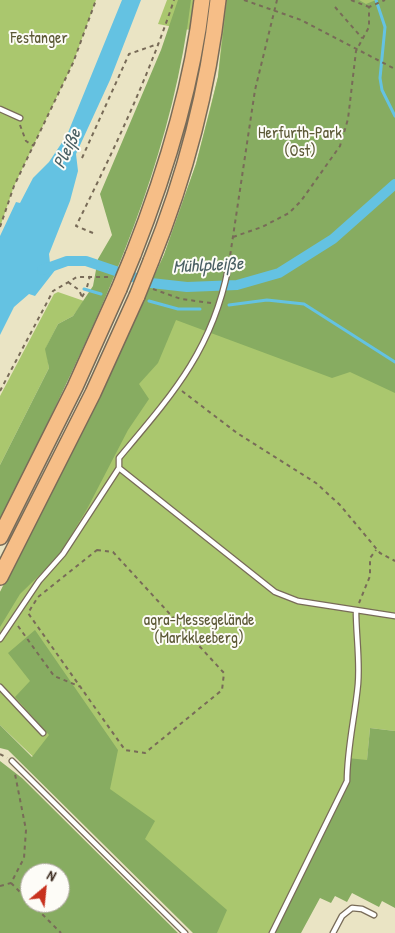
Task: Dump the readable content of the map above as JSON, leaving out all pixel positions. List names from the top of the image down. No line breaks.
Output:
{"water":["Pleiße","Mühlpleiße"],"parks":["Festanger","Herfurth-Park (Ost)","agra-Messegelände (Markkleeberg)"],"north":"top right"}
